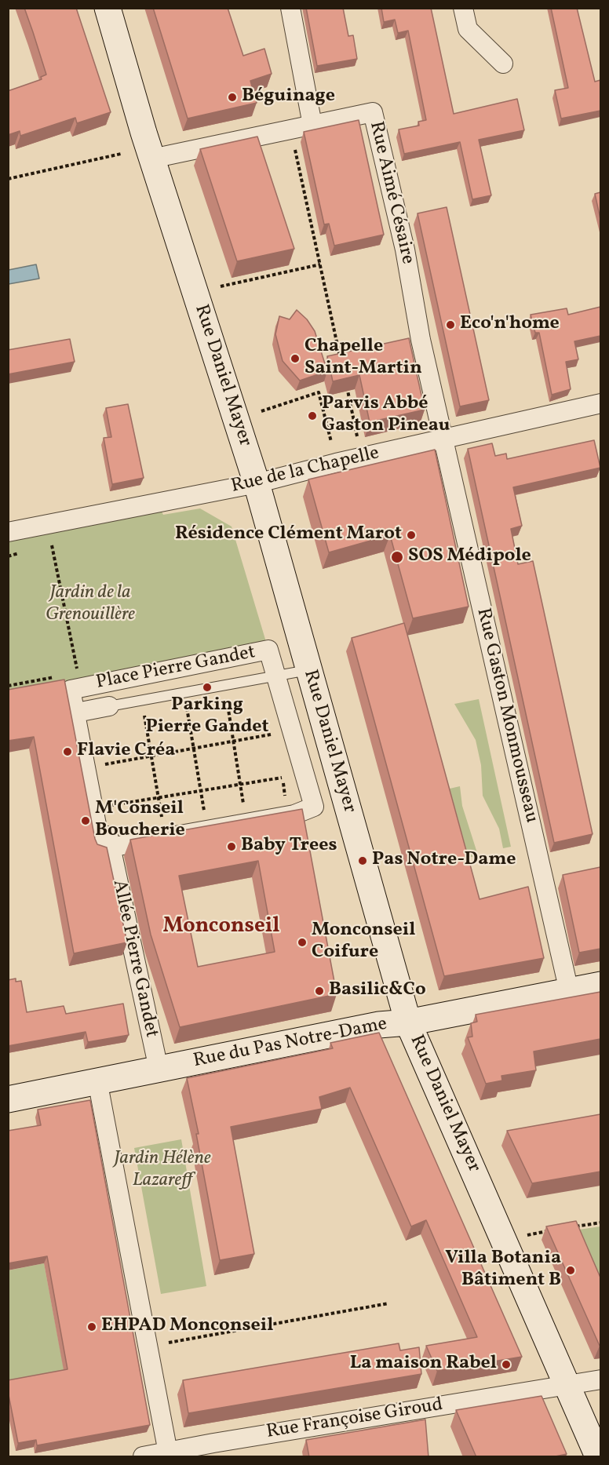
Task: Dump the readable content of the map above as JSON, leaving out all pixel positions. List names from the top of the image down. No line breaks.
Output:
{"streets":{"main road":["Rue Daniel Mayer","Rue du Pas Notre-Dame"],"street":["Rue Aimé Césaire","Rue de la Chapelle","Place Pierre Gandet","Rue Gaston Monmousseau","Allée Pierre Gandet","Rue Françoise Giroud"]},"crossings":[["Rue Aimé Césaire","Rue Daniel Mayer"],["Rue Aimé Césaire","Rue de la Chapelle"],["Rue Aimé Césaire","Rue Gaston Monmousseau"],["Rue Daniel Mayer","Rue de la Chapelle"],["Rue Daniel Mayer","Rue du Pas Notre-Dame"],["Rue Daniel Mayer","Rue Françoise Giroud"],["Rue de la Chapelle","Rue Gaston Monmousseau"],["Place Pierre Gandet","Allée Pierre Gandet"],["Rue Gaston Monmousseau","Rue du Pas Notre-Dame"],["Allée Pierre Gandet","Rue du Pas Notre-Dame"]],"districts":["Monconseil"],"parks":["Jardin de la Grenouillère","Jardin Hélène Lazareff"],"places":["Béguinage","Eco'n'home","Chapelle Saint-Martin","Parvis Abbé Gaston Pineau","Résidence Clément Marot","SOS Médipole","Parking Pierre Gandet","Flavie Créa","M'Conseil Boucherie","Baby Trees","Pas Notre-Dame","Monconseil Coifure","Basilic&Co","Villa Botania Bâtiment B","EHPAD Monconseil","La maison Rabel"]}
